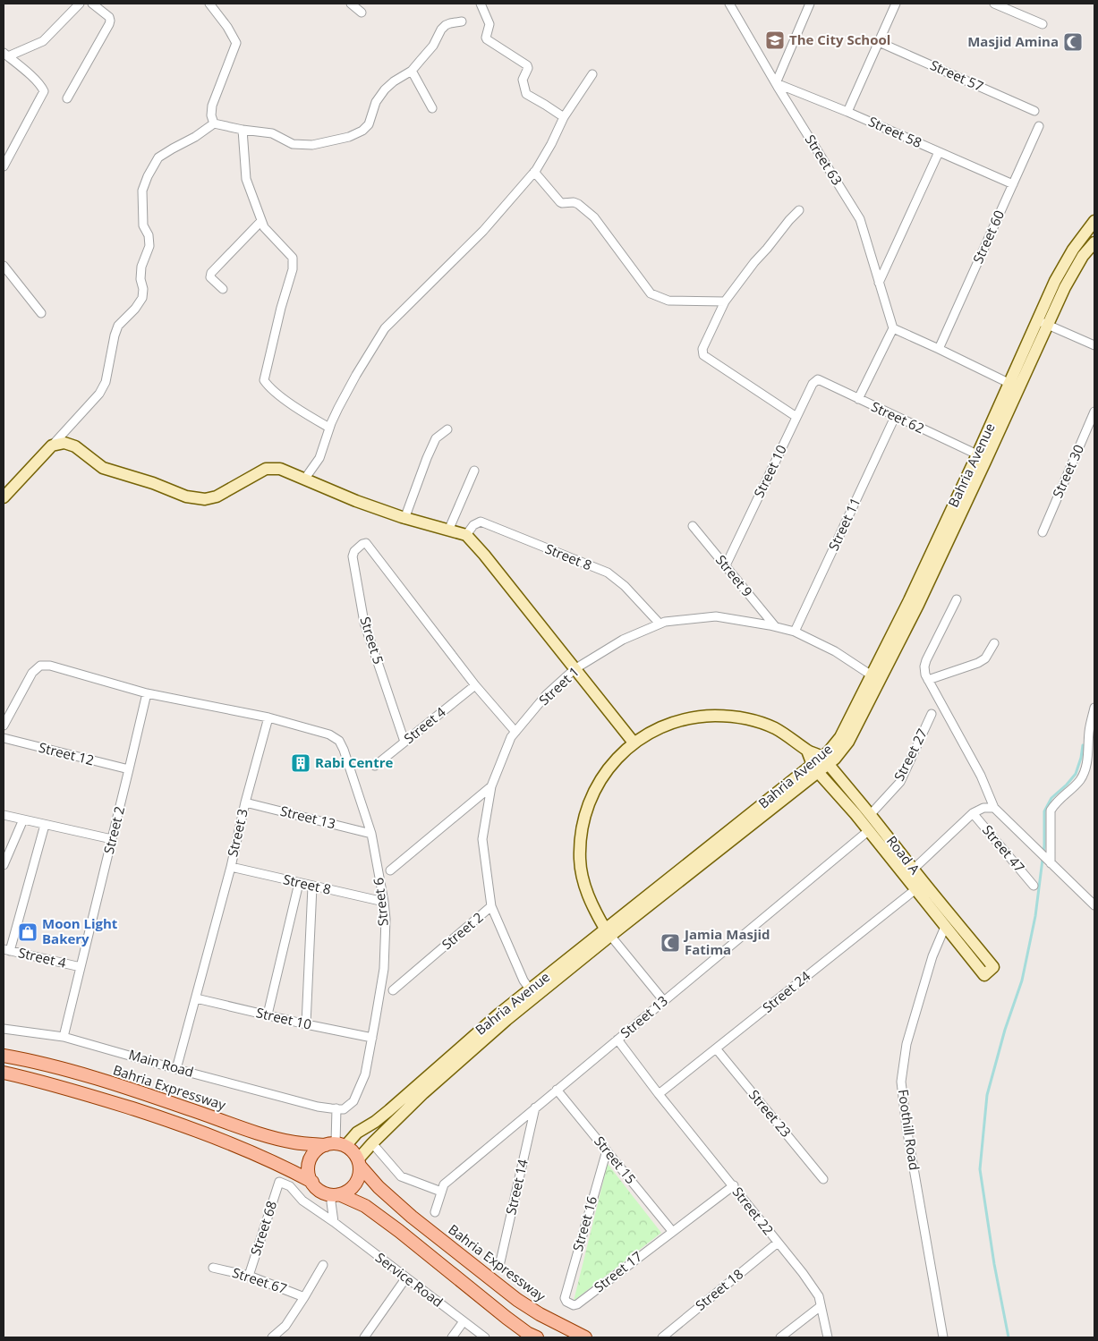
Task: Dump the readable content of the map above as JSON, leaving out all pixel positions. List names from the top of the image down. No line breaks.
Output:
{"streets":{"main road":["Bahria Expressway"],"street":["Street 57","Street 58","Street 63","Street 60","Street 62","Bahria Avenue","Street 10","Street 30","Street 11","Street 8","Street 9","Street 5","Street 1","Street 4","Street 12","Street 27","Street 13","Street 2","Street 3","Street 47","Road A","Street 6","Street 24","Main Road","Street 23","Foothill Road","Street 15","Street 14","Street 22","Street 16","Street 68","Street 17","Service Road","Street 67","Street 18"]},"crossings":[["Street 58","Street 63"],["Street 58","Street 60"],["Street 62","Bahria Avenue"],["Street 62","Street 10"],["Street 62","Street 11"],["Bahria Avenue","Street 1"],["Bahria Avenue","Road A"],["Bahria Avenue","Bahria Expressway"],["Street 10","Street 9"],["Street 10","Street 3"],["Street 10","Street 6"],["Street 11","Street 1"],["Street 8","Street 1"],["Street 8","Street 3"],["Street 8","Street 6"],["Street 9","Street 1"],["Street 5","Street 4"],["Street 1","Street 2"],["Street 4","Street 2"],["Street 12","Street 2"],["Street 27","Road A"],["Street 13","Street 3"],["Street 13","Road A"],["Street 13","Street 6"],["Street 13","Street 15"],["Street 13","Street 14"],["Street 13","Street 22"],["Street 2","Main Road"],["Street 3","Street 6"],["Street 3","Main Road"],["Road A","Street 24"],["Road A","Foothill Road"],["Street 6","Main Road"],["Street 24","Street 23"],["Street 24","Street 22"],["Street 15","Street 16"],["Street 15","Street 17"],["Street 22","Street 18"],["Street 16","Street 17"],["Street 68","Service Road"],["Street 68","Street 67"]],"places":{"school or university":["The City School"],"mosque":["Masjid Amina","Jamia Masjid Fatima"],"building":["Rabi Centre"],"shop":["Moon Light Bakery"]}}
